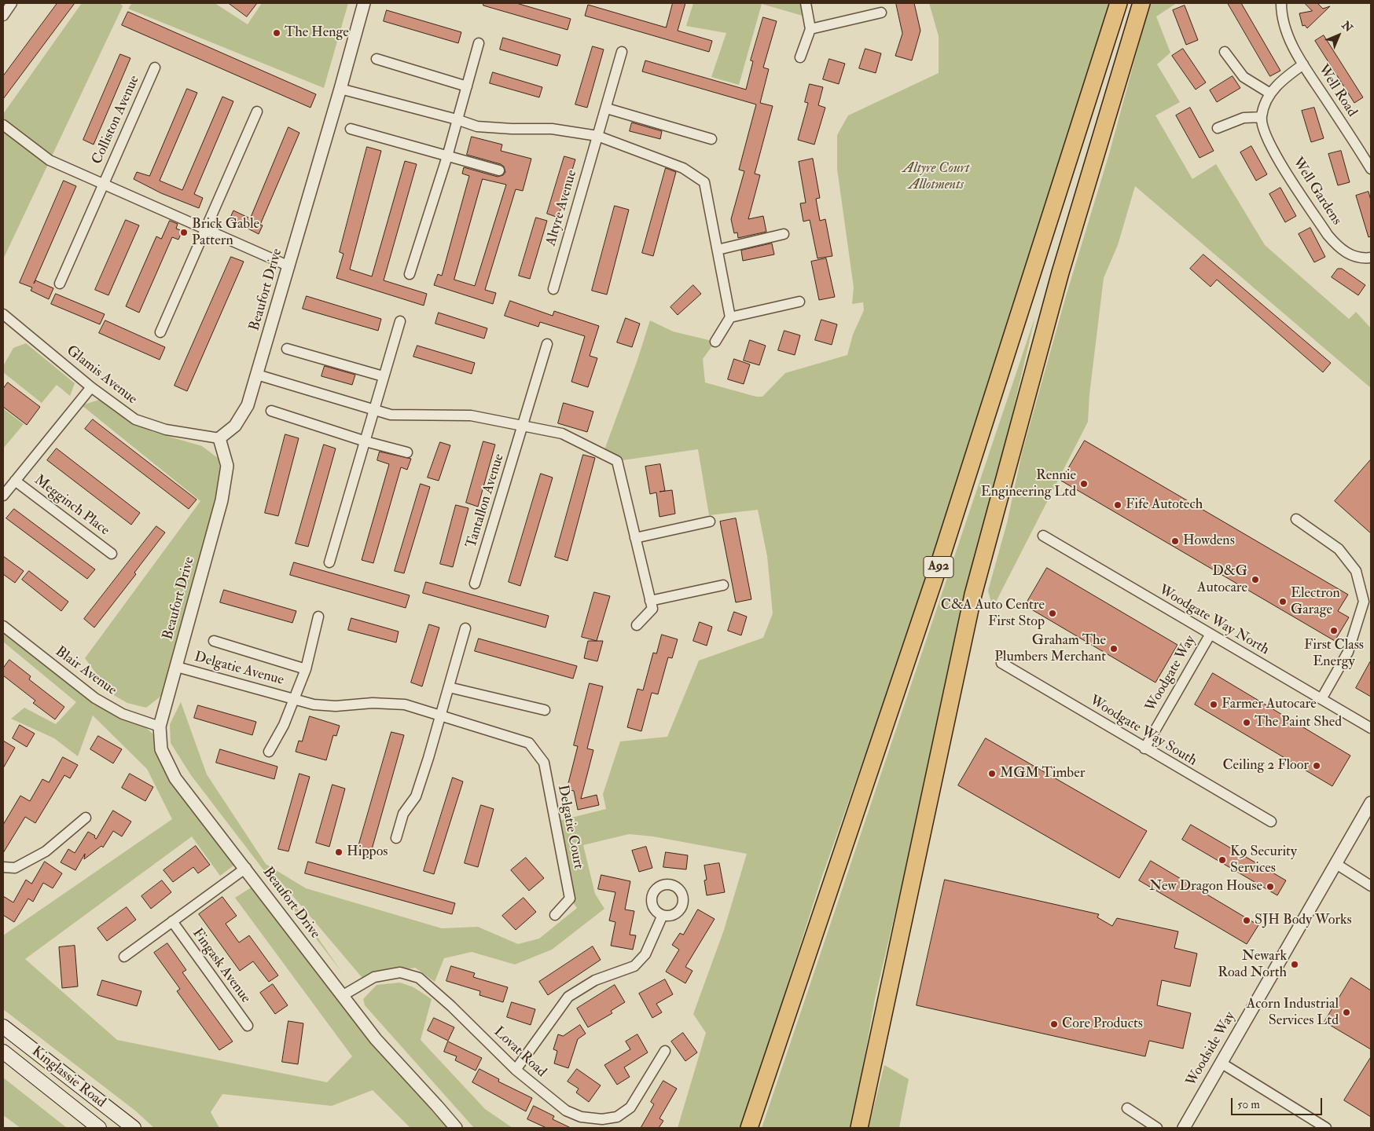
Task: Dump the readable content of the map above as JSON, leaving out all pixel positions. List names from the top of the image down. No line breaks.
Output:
{"streets":{"highway":["A92"],"main road":["Kinglassie Road"],"street":["Well Road","Colliston Avenue","Well Gardens","Altyre Avenue","Beaufort Drive","Glamis Avenue","Tantallon Avenue","Megginch Place","Woodgate Way North","Delgatie Avenue","Blair Avenue","Woodgate Way","Woodgate Way South","Delgatie Court","Fingask Avenue","Woodside Way","Lovat Road"]},"crossings":[["Colliston Avenue","Beaufort Drive"],["Beaufort Drive","Glamis Avenue"],["Beaufort Drive","Delgatie Avenue"],["Beaufort Drive","Blair Avenue"],["Beaufort Drive","Fingask Avenue"],["Beaufort Drive","Lovat Road"],["Glamis Avenue","Megginch Place"],["Woodgate Way North","Woodgate Way"],["Delgatie Avenue","Delgatie Court"],["Woodgate Way","Woodgate Way South"]],"parks":["Altyre Court Allotments"],"places":["The Henge","Brick Gable Pattern","Rennie Engineering Ltd","Fife Autotech","Howdens","D&G Autocare","Electron Garage","C&A Auto Centre First Stop","First Class Energy","Graham The Plumbers Merchant","Farmer Autocare","The Paint Shed","Ceiling 2 Floor","MGM Timber","Hippos","K9 Security Services","New Dragon House","SJH Body Works","Newark Road North","Acorn Industrial Services Ltd","Core Products"],"scale_bar":"50 m","north":"top right"}
